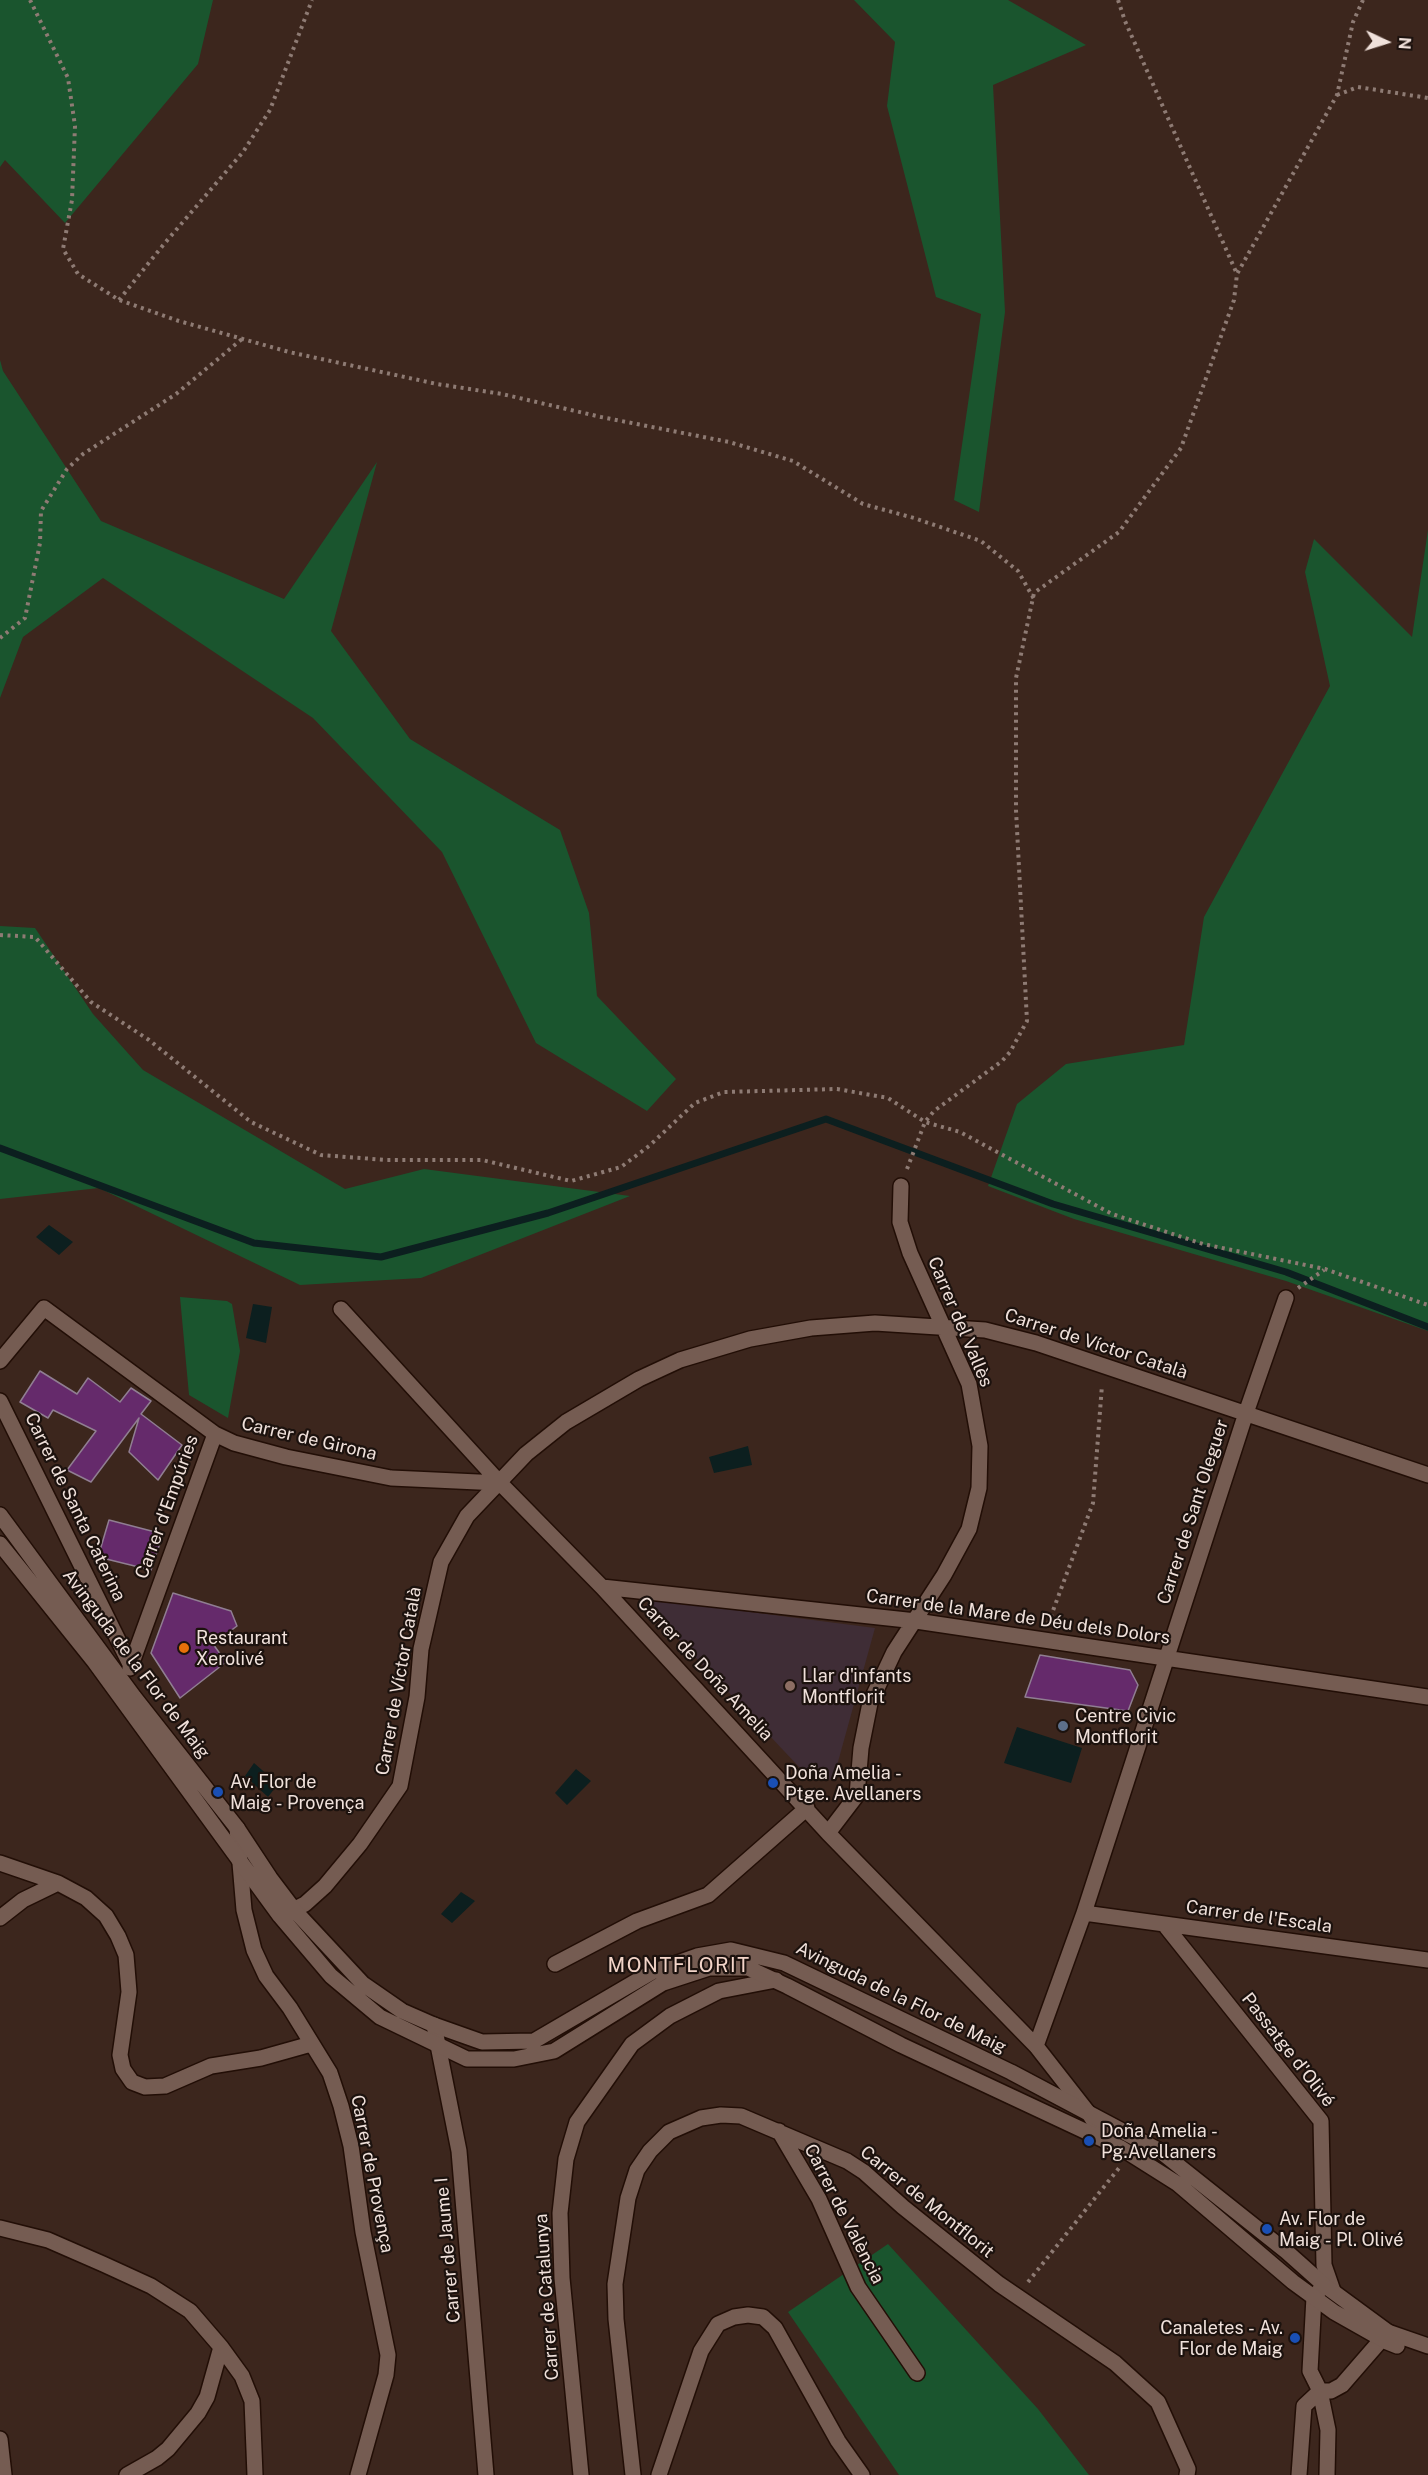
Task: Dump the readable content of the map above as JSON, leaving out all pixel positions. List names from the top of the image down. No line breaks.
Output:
{"streets":{"street":["Carrer del Vallès","Carrer de Víctor Català","Carrer de Girona","Carrer de Santa Caterina","Carrer d'Empúries","Carrer de Sant Oleguer","Carrer de la Mare de Déu dels Dolors","Avinguda de la Flor de Maig","Carrer de Doña Amelia","Carrer de l'Escala","Passatge d'Olivé","Carrer de Provença","Carrer de Montflorit","Carrer de València","Carrer de Jaume I","Carrer de Catalunya"]},"crossings":[["Carrer del Vallès","Carrer de Víctor Català"],["Carrer del Vallès","Carrer de la Mare de Déu dels Dolors"],["Carrer del Vallès","Carrer de Doña Amelia"],["Carrer de Víctor Català","Carrer de Girona"],["Carrer de Víctor Català","Carrer de Sant Oleguer"],["Carrer de Víctor Català","Avinguda de la Flor de Maig"],["Carrer de Víctor Català","Carrer de Doña Amelia"],["Carrer de Girona","Carrer d'Empúries"],["Carrer de Girona","Carrer de Doña Amelia"],["Carrer de Santa Caterina","Carrer d'Empúries"],["Carrer d'Empúries","Avinguda de la Flor de Maig"],["Carrer de Sant Oleguer","Carrer de la Mare de Déu dels Dolors"],["Carrer de Sant Oleguer","Carrer de Doña Amelia"],["Carrer de Sant Oleguer","Carrer de l'Escala"],["Carrer de la Mare de Déu dels Dolors","Carrer de Doña Amelia"],["Avinguda de la Flor de Maig","Carrer de Doña Amelia"],["Avinguda de la Flor de Maig","Passatge d'Olivé"],["Avinguda de la Flor de Maig","Carrer de Provença"],["Avinguda de la Flor de Maig","Carrer de Jaume I"],["Avinguda de la Flor de Maig","Carrer de Catalunya"],["Carrer de l'Escala","Passatge d'Olivé"],["Carrer de Montflorit","Carrer de València"]],"districts":["MONTFLORIT"],"places":["Restaurant Xerolivé","Llar d'infants Montflorit","Centre Civic Montflorit","Doña Amelia - Ptge. Avellaners","Av. Flor de Maig - Provença","Doña Amelia - Pg.Avellaners","Av. Flor de Maig - Pl. Olivé","Canaletes - Av. Flor de Maig"],"north":"right"}
